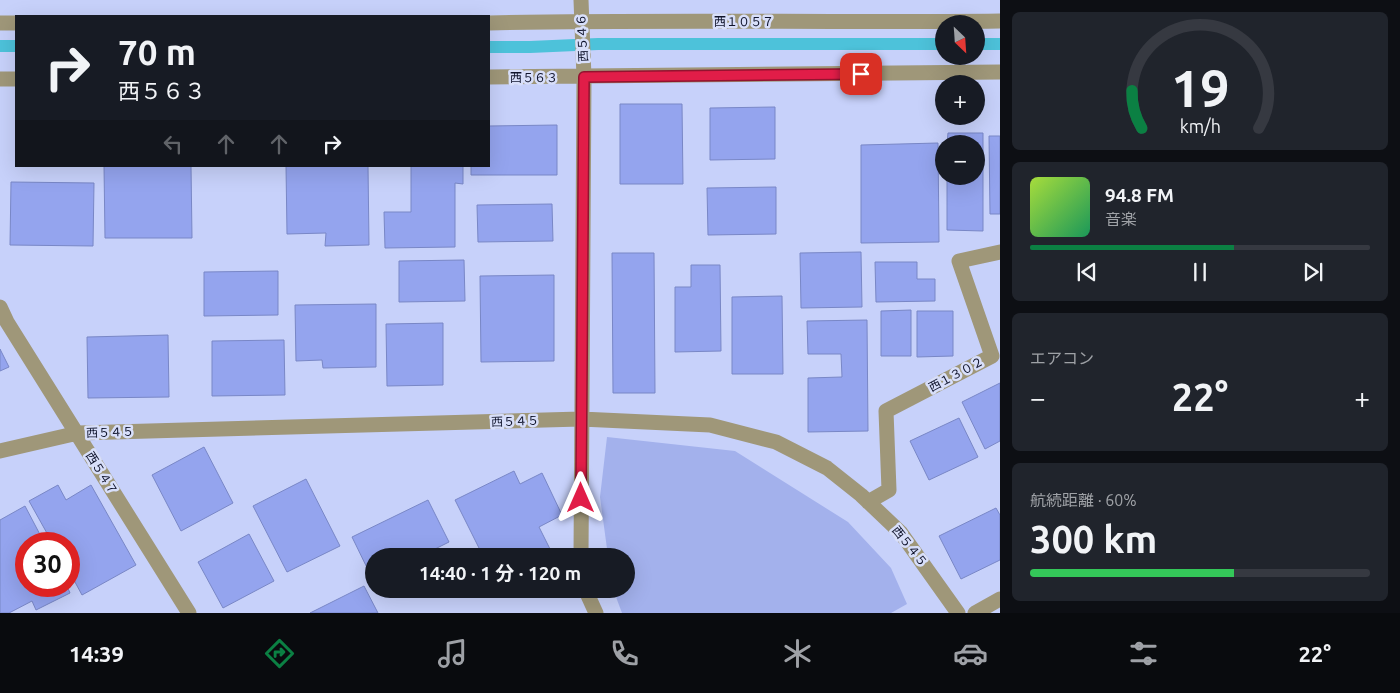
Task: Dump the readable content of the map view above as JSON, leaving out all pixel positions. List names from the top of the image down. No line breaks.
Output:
{"streets":{"street":["西１０５７","西５４６","西５６３","西１３０２","西５４５","西５４７"]},"crossings":[["西１０５７","西５４６"],["西５４６","西５６３"],["西５４６","西５４５"],["西１３０２","西５４５"],["西５４５","西５４７"]],"north":"bottom right","page":{"map_buttons":["+","−"],"turn":["70 m","西５６３"],"song":["94.8 FM","音楽"],"tile":["エアコン",["航続距離 · 60%","300 km"]],"heat":["−","22°","+"],"limit":"30","trip":"14:40 · 1 分 · 120 m","tabs":["14:39","22°"],"gauge":["19","km/h"]}}
